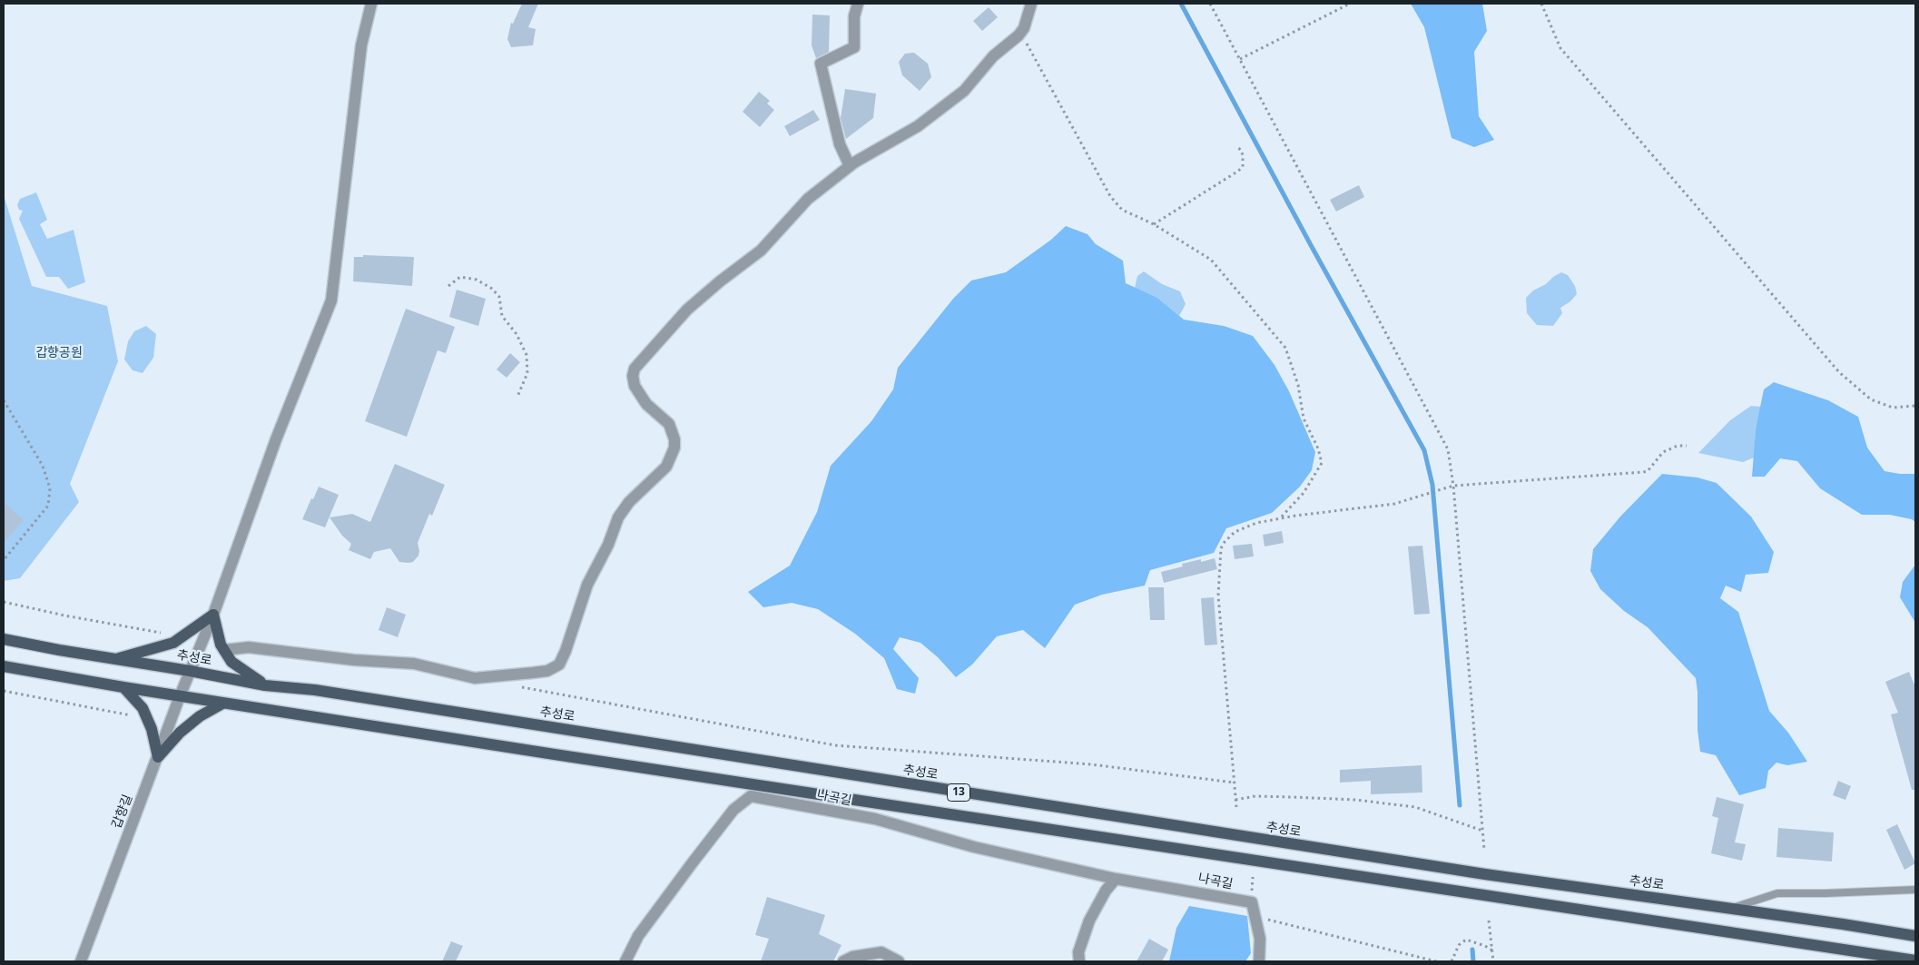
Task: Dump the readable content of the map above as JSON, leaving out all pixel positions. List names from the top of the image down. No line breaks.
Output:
{"streets":{"main road":["추성로","13"],"street":["나곡길","갑향길"]},"crossings":[["추성로","갑향길"],["13","갑향길"]],"parks":["갑향공원"]}
